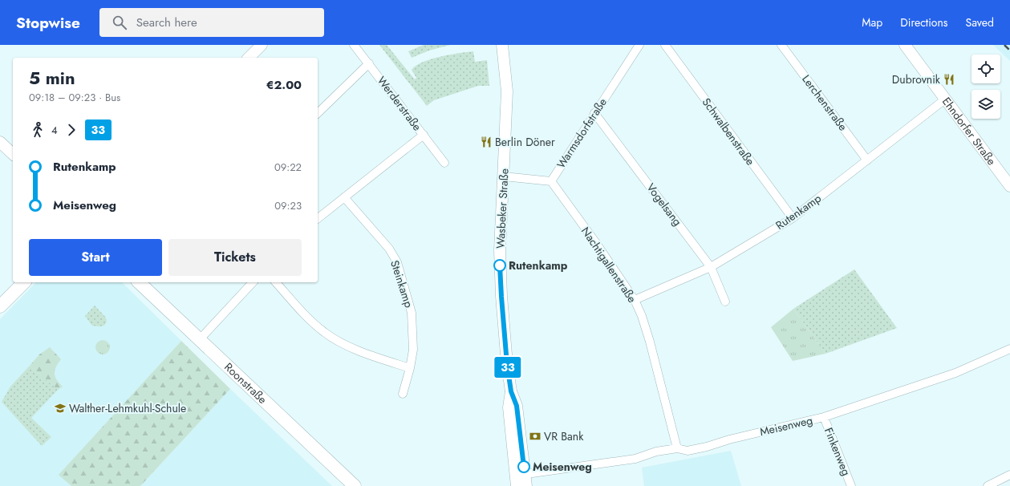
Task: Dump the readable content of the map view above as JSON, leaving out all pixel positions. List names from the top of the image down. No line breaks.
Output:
{"streets":{"main road":["Roonstraße"],"street":["Lerchenstraße","Werderstraße","Ehndorfer Straße","Schwalbenstraße","Warmsdorfstraße","Vogelsang","Wasbeker Straße","Rutenkamp","Nachtigallenstraße","Steinkamp","Meisenweg","Finkenweg"]},"crossings":[["Lerchenstraße","Rutenkamp"],["Ehndorfer Straße","Rutenkamp"],["Schwalbenstraße","Rutenkamp"],["Warmsdorfstraße","Vogelsang"],["Warmsdorfstraße","Wasbeker Straße"],["Warmsdorfstraße","Nachtigallenstraße"],["Vogelsang","Rutenkamp"],["Wasbeker Straße","Meisenweg"],["Rutenkamp","Nachtigallenstraße"],["Nachtigallenstraße","Meisenweg"],["Meisenweg","Finkenweg"]],"places":{"restaurant":["Dubrovnik","Berlin Döner"],"other":["Rutenkamp","Meisenweg"],"school or university":["Walther-Lehmkuhl-Schule"],"bank":["VR Bank"]},"lines":["bus line 33"],"page":{"header":"Stopwise","search":"Search here","nav":["Map","Directions","Saved"],"on_map":"33","heading":["5 min","09:18 – 09:23 · Bus","€2.00"],"legs":["4","33"],"list":[{"name":"Rutenkamp","value":"09:22"},{"name":"Meisenweg","value":"09:23"}],"buttons":["Start","Tickets"]}}
